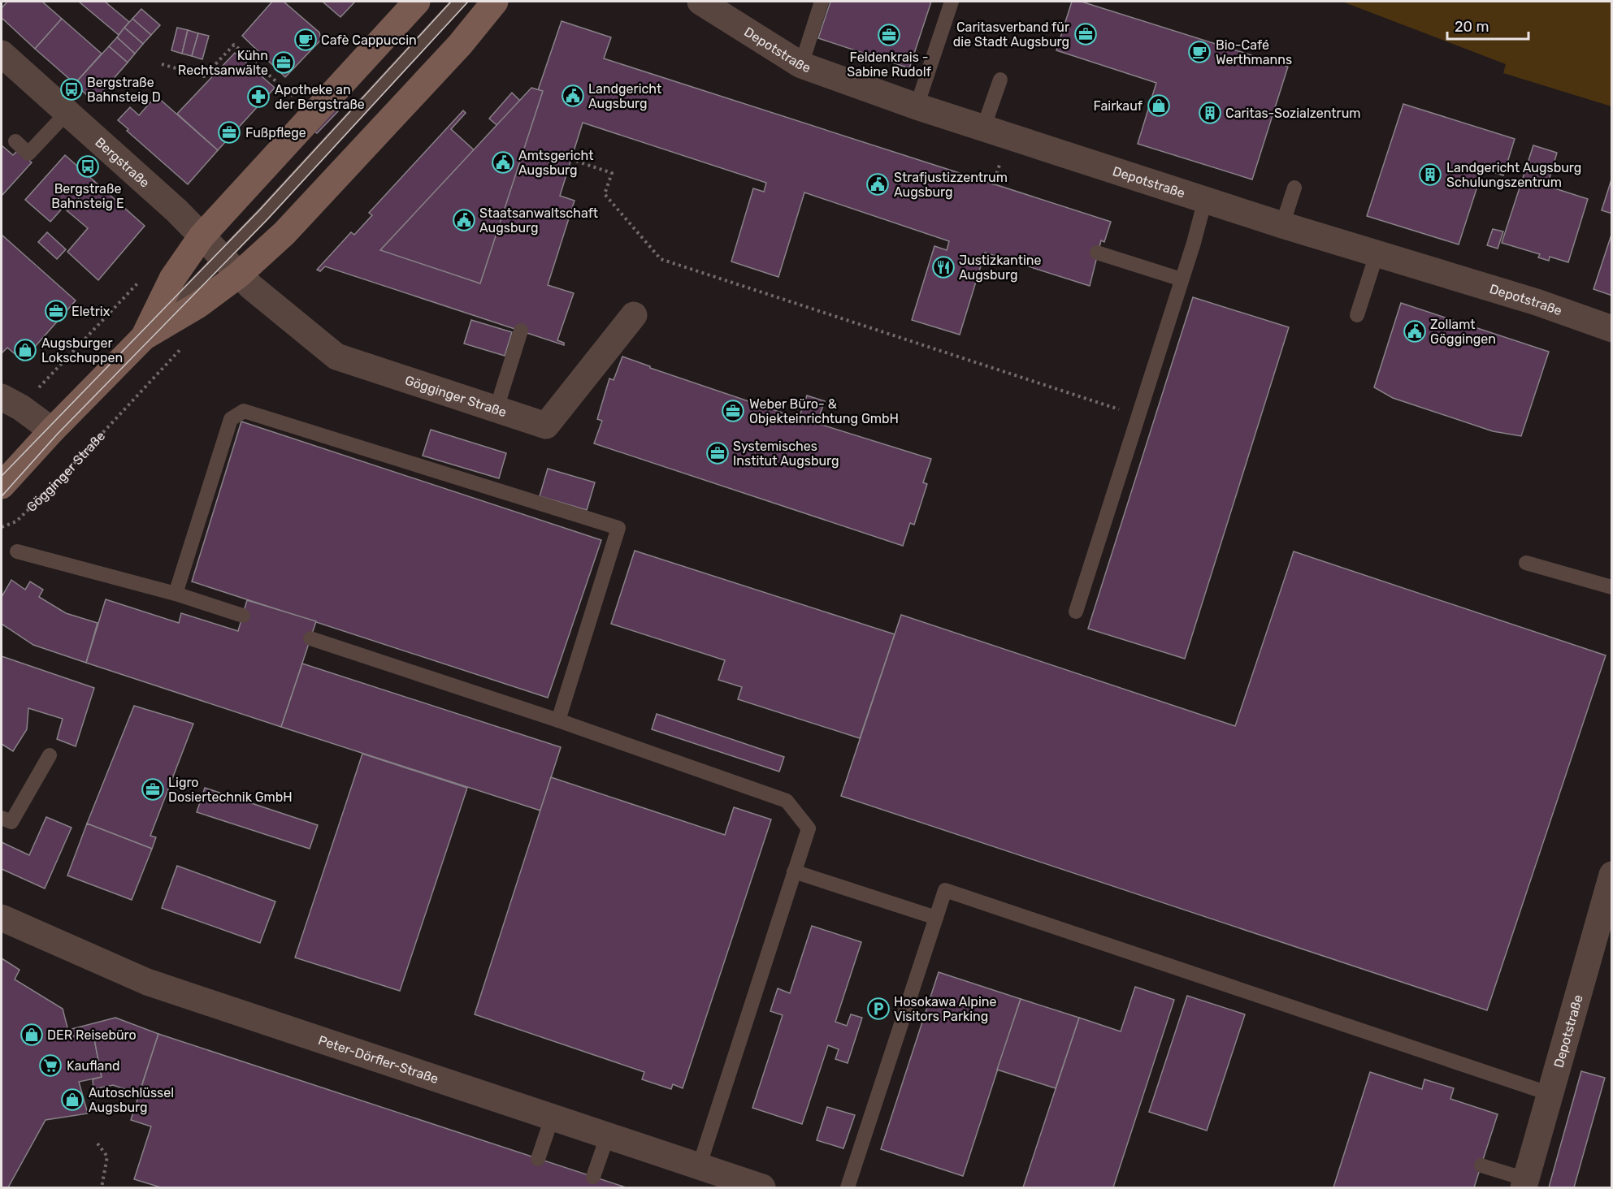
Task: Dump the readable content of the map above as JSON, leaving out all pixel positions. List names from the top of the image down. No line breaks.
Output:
{"streets":{"street":["Depotstraße","Bergstraße","Gögginger Straße","Peter-Dörfler-Straße"]},"crossings":[["Bergstraße","Gögginger Straße"]],"places":{"office":["Caritasverband für die Stadt Augsburg","Feldenkrais - Sabine Rudolf","Kühn Rechtsanwälte","Fußpflege","Eletrix","Weber Büro- & Objekteinrichtung GmbH","Systemisches Institut Augsburg","Ligro Dosiertechnik GmbH"],"cafe":["Cafè Cappuccin","Bio-Café Werthmanns"],"bus stop":["Bergstraße Bahnsteig D","Bergstraße Bahnsteig E"],"public building":["Landgericht Augsburg","Amtsgericht Augsburg","Strafjustizzentrum Augsburg","Staatsanwaltschaft Augsburg","Zollamt Göggingen"],"pharmacy":["Apotheke an der Bergstraße"],"shop":["Fairkauf","Augsburger Lokschuppen","DER Reisebüro","Autoschlüssel Augsburg"],"building":["Caritas-Sozialzentrum","Landgericht Augsburg Schulungszentrum"],"restaurant":["Justizkantine Augsburg"],"parking":["Hosokawa Alpine Visitors Parking"],"supermarket":["Kaufland"]},"scale_bar":"20 m"}
